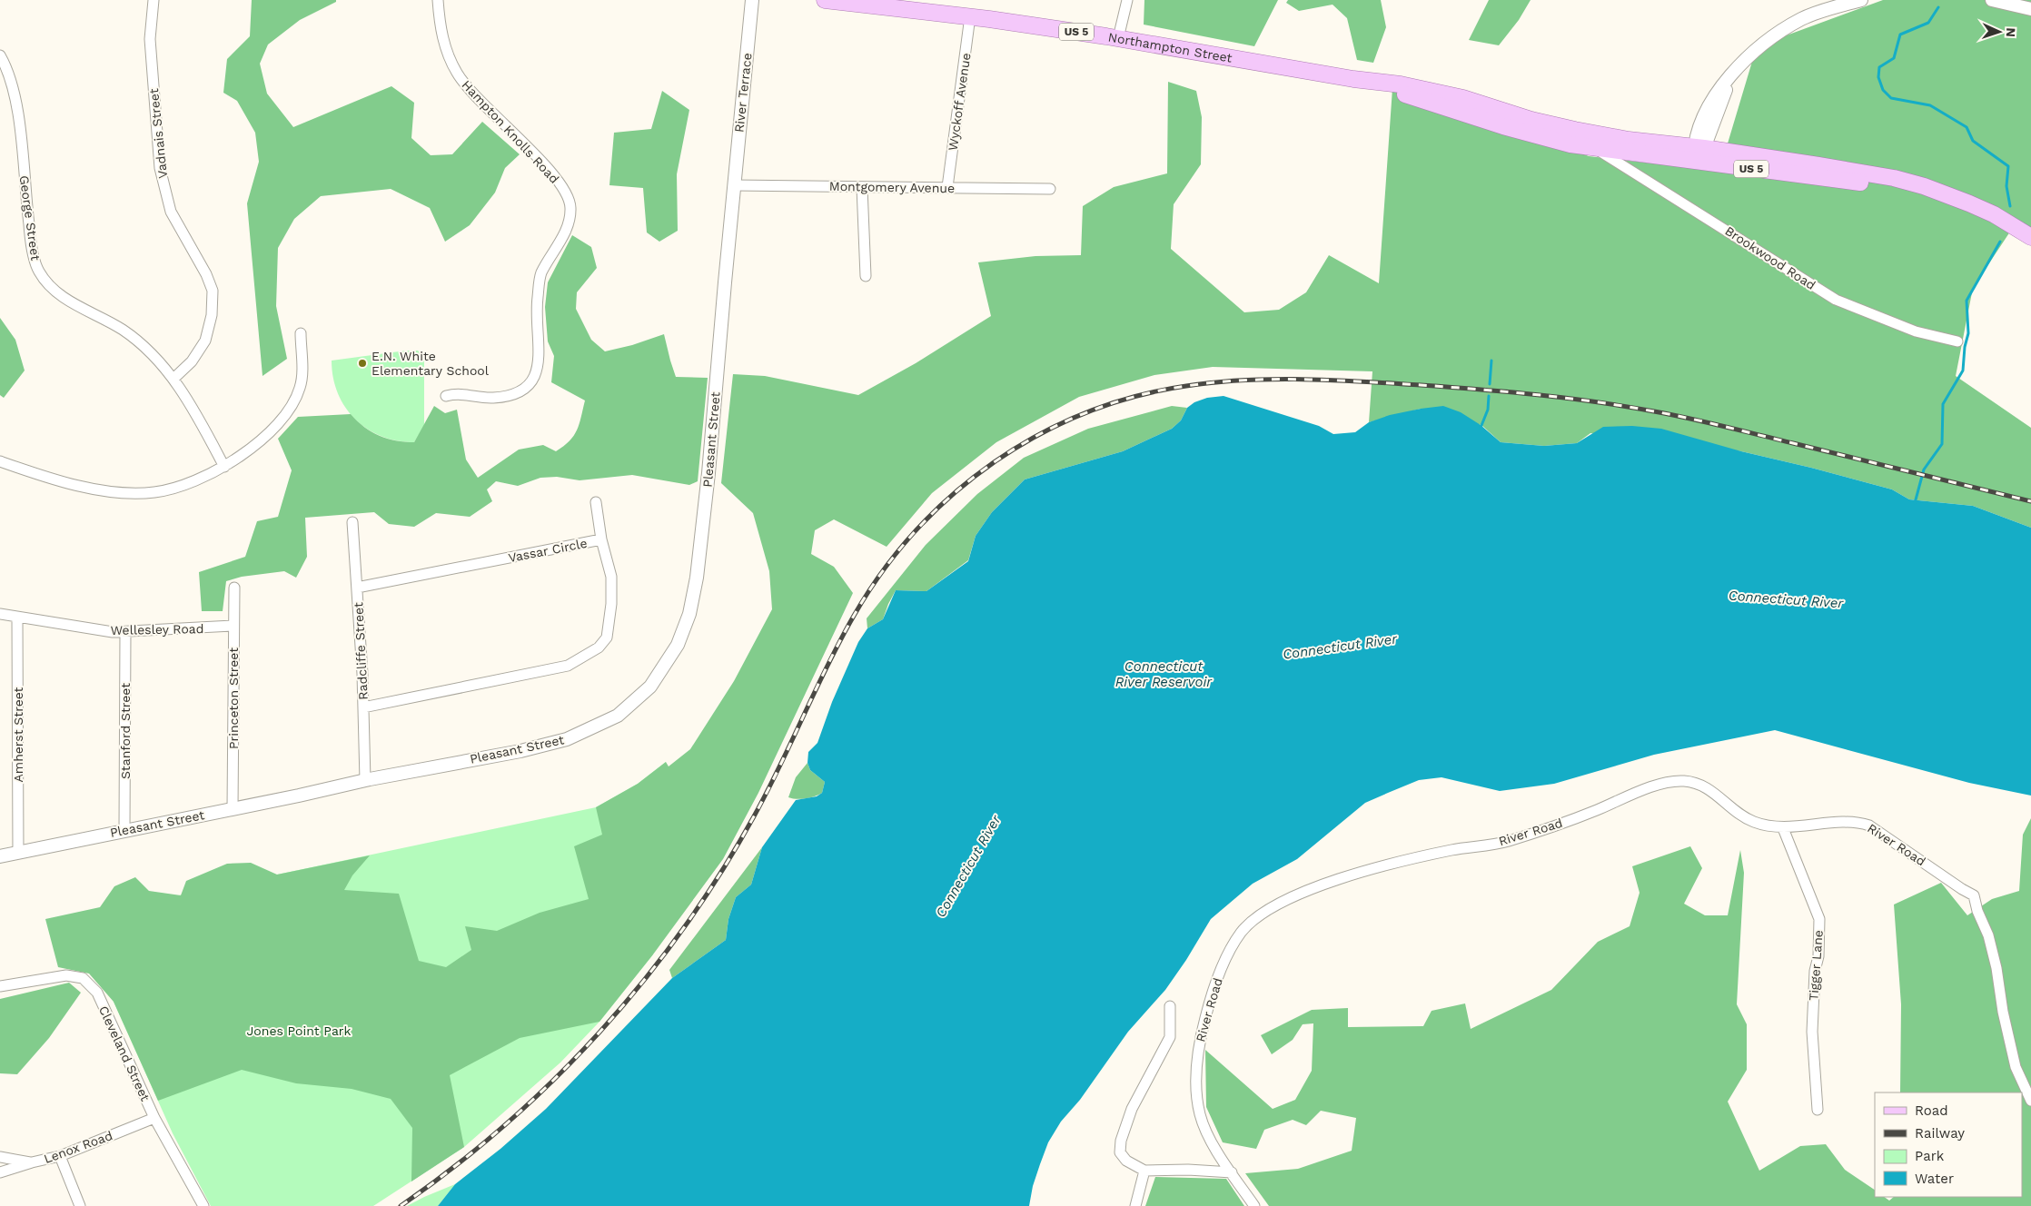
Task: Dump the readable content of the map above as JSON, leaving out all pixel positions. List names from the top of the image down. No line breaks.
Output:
{"streets":{"main road":["US 5","Northampton Street"],"street":["River Terrace","Wyckoff Avenue","Hampton Knolls Road","Vadnais Street","Montgomery Avenue","George Street","Brookwood Road","Pleasant Street","Vassar Circle","Wellesley Road","Radcliffe Street","Princeton Street","Stanford Street","Amherst Street","River Road","Tigger Lane","Cleveland Street","Lenox Road"]},"crossings":[["US 5","Northampton Street"],["US 5","Brookwood Road"],["Northampton Street","Wyckoff Avenue"],["River Terrace","Montgomery Avenue"],["River Terrace","Pleasant Street"],["Wyckoff Avenue","Montgomery Avenue"],["Vadnais Street","George Street"],["Montgomery Avenue","Pleasant Street"],["Pleasant Street","Radcliffe Street"],["Pleasant Street","Princeton Street"],["Pleasant Street","Stanford Street"],["Pleasant Street","Amherst Street"],["Vassar Circle","Radcliffe Street"],["Wellesley Road","Princeton Street"],["Wellesley Road","Stanford Street"],["Wellesley Road","Amherst Street"],["River Road","Tigger Lane"],["Cleveland Street","Lenox Road"]],"water":["Connecticut River","Connecticut River Reservoir"],"parks":["Jones Point Park"],"places":["E.N. White Elementary School"],"legend":["Road","Railway","Park","Water"],"north":"right"}
